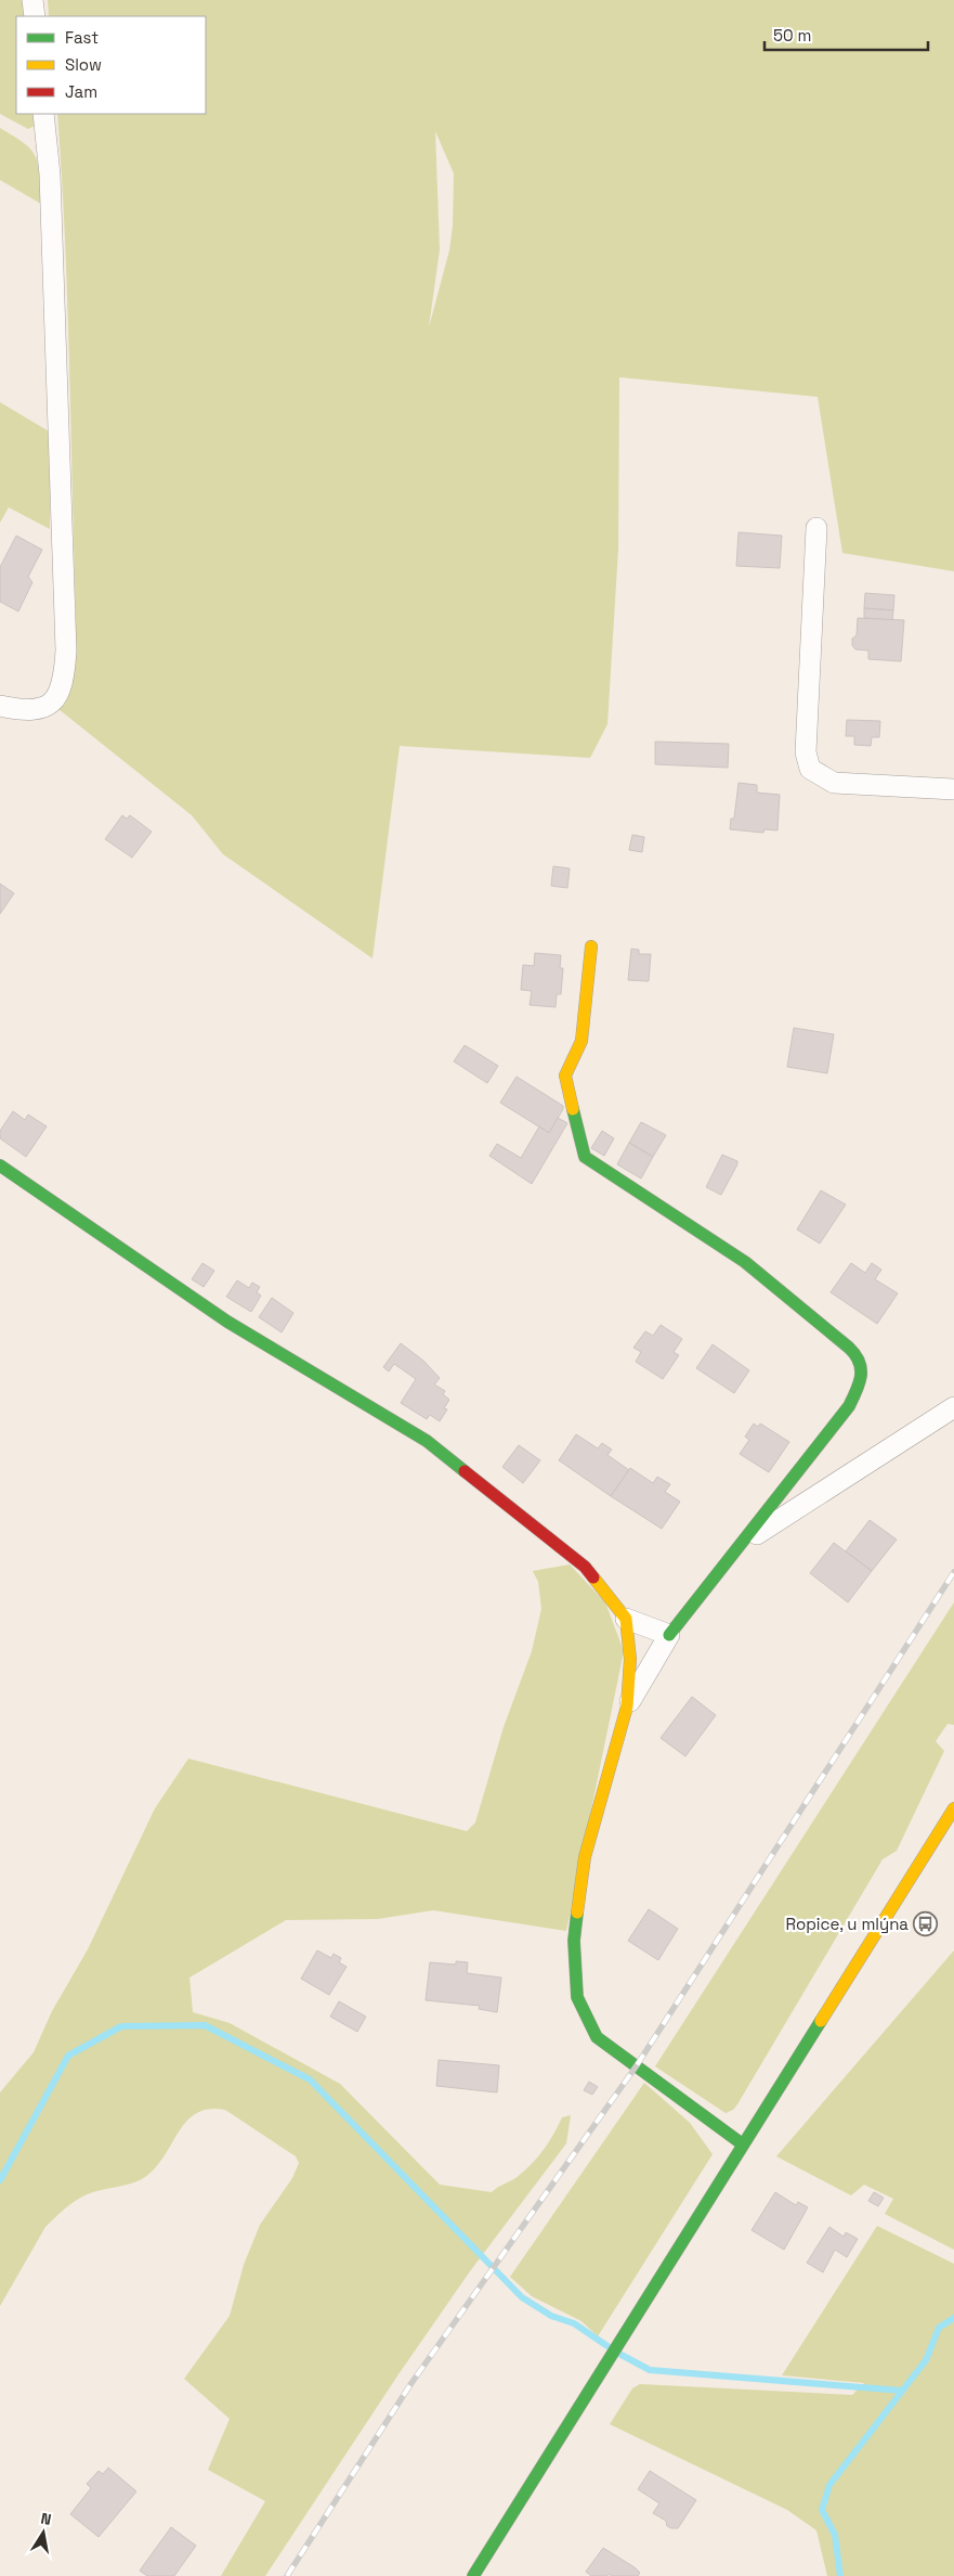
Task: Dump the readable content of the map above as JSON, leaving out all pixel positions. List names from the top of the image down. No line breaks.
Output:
{"places":{"bus stop":["Ropice, u mlýna"]},"legend":["Fast","Slow","Jam"],"scale_bar":"50 m","north":"top"}
